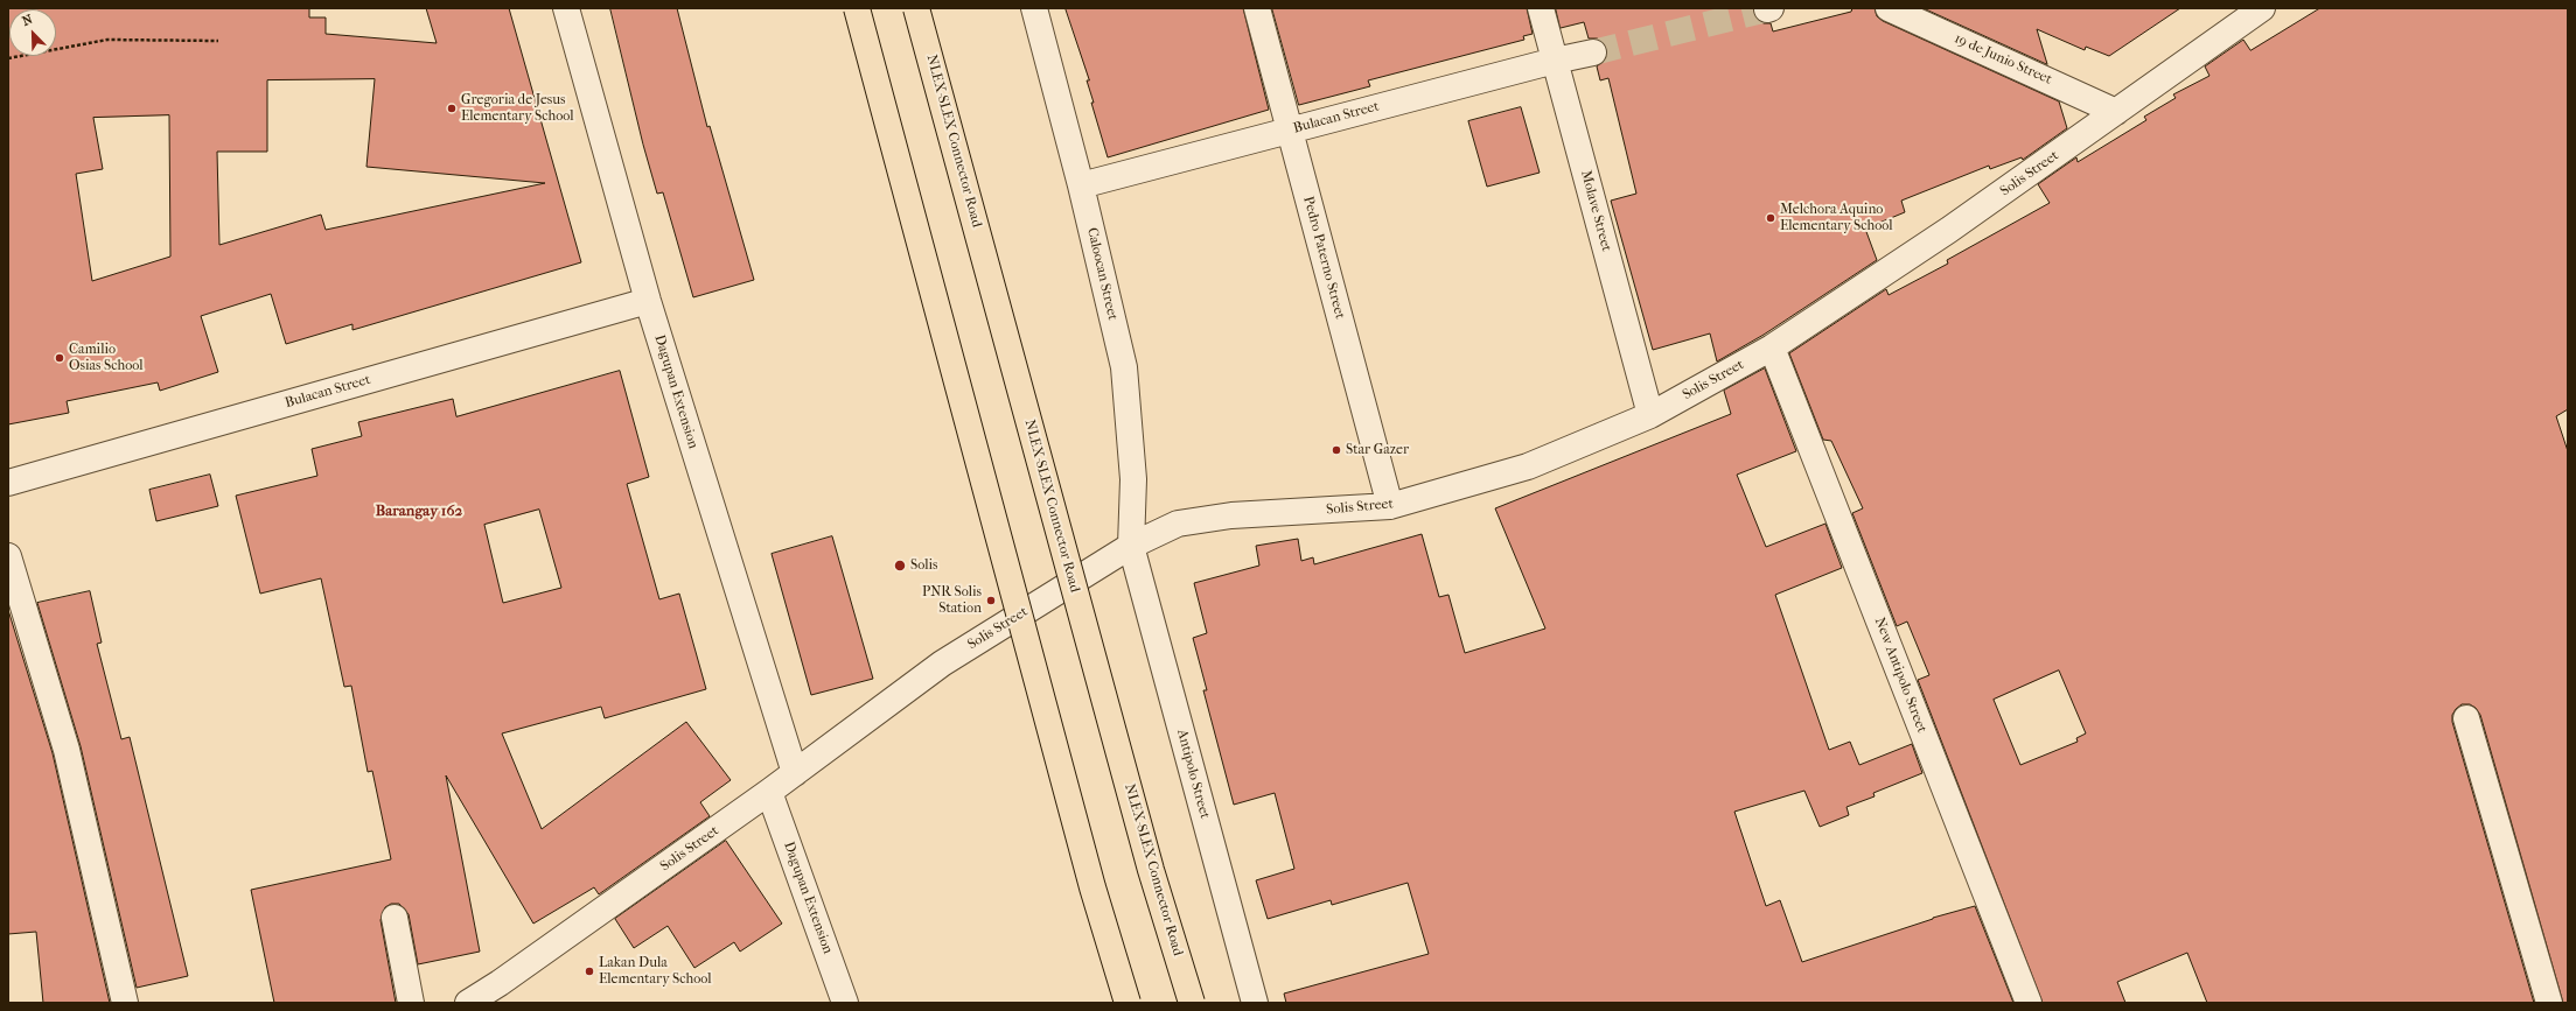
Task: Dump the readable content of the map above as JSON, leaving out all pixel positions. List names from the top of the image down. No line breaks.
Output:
{"streets":{"highway":["NLEX-SLEX Connector Road"],"street":["19 de Junio Street","Bulacan Street","Solis Street","Molave Street","Pedro Paterno Street","Caloocan Street","Dagupan Extension","New Antipolo Street","Antipolo Street"]},"crossings":[["19 de Junio Street","Solis Street"],["Bulacan Street","Molave Street"],["Bulacan Street","Pedro Paterno Street"],["Bulacan Street","Caloocan Street"],["Bulacan Street","Dagupan Extension"],["Solis Street","Molave Street"],["Solis Street","Pedro Paterno Street"],["Solis Street","Caloocan Street"],["Solis Street","Dagupan Extension"],["Solis Street","New Antipolo Street"],["Solis Street","Antipolo Street"],["Caloocan Street","Antipolo Street"]],"districts":["Barangay 162"],"places":["Gregoria de Jesus Elementary School","Melchora Aquino Elementary School","Camilio Osias School","Star Gazer","Solis","PNR Solis Station","Lakan Dula Elementary School"],"north":"top left"}
